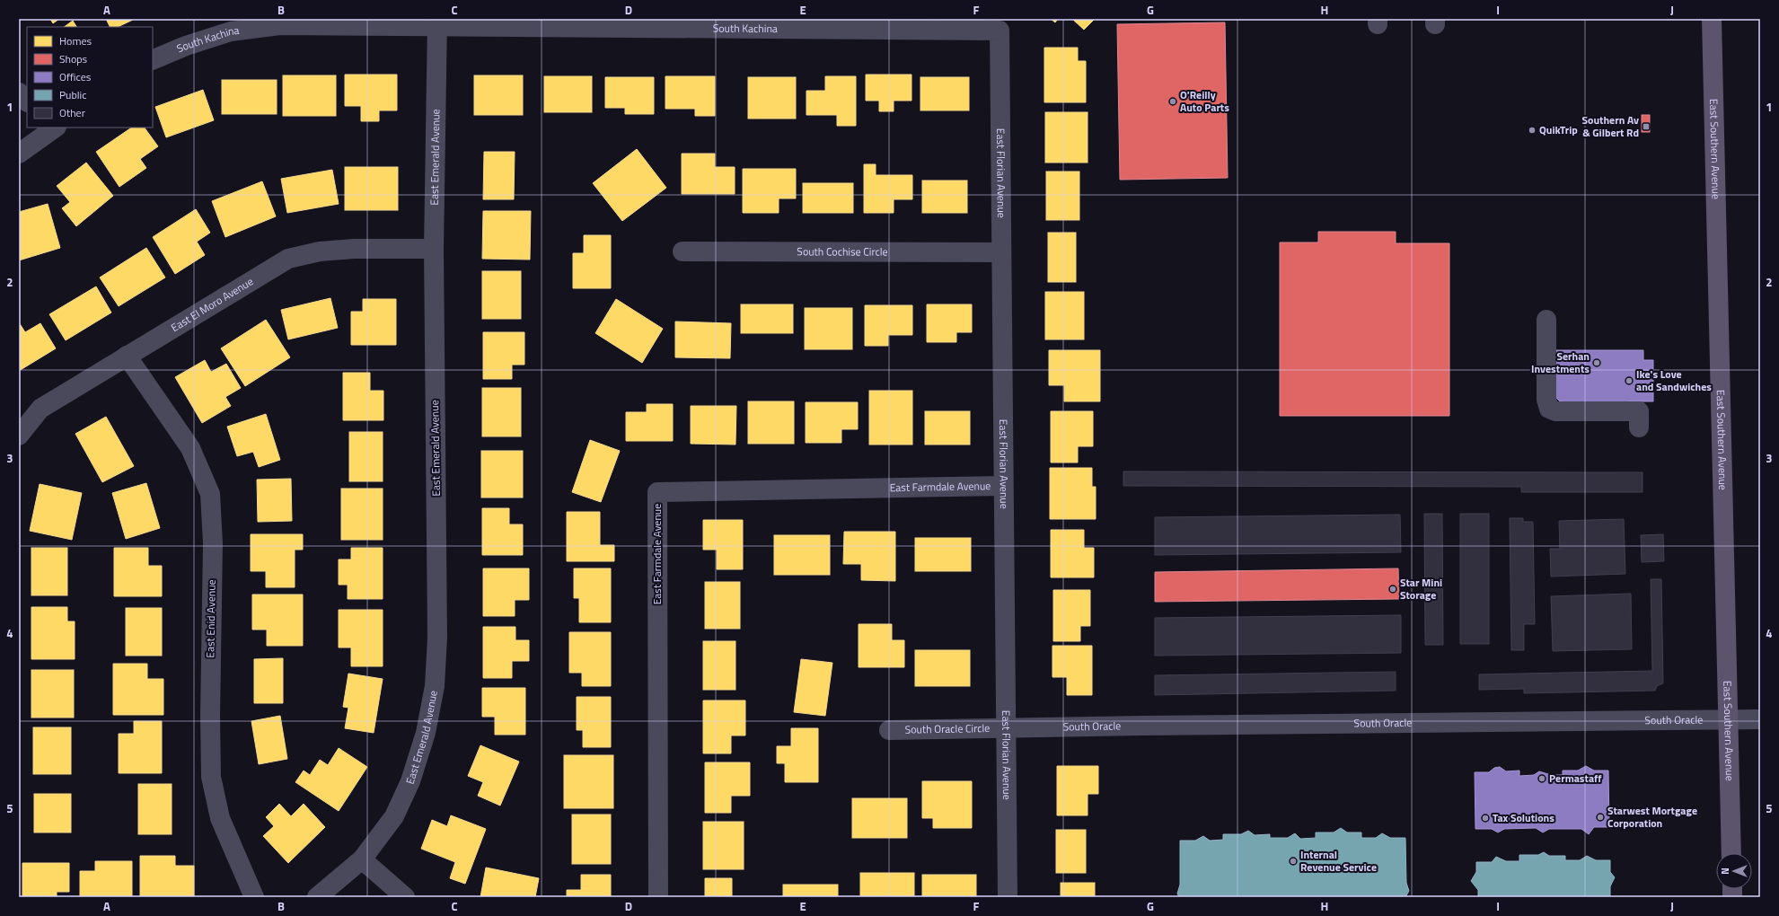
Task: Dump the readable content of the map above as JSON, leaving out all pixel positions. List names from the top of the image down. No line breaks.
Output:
{"streets":{"main road":["East Southern Avenue"],"street":["South Kachina","East Emerald Avenue","East Florian Avenue","South Cochise Circle","East El Moro Avenue","East Farmdale Avenue","East Enid Avenue","South Oracle","South Oracle Circle"]},"crossings":[["South Kachina","East Emerald Avenue"],["South Kachina","East Florian Avenue"],["East Southern Avenue","South Oracle"],["East Emerald Avenue","East El Moro Avenue"],["East Florian Avenue","South Cochise Circle"],["East Florian Avenue","East Farmdale Avenue"],["East Florian Avenue","South Oracle"],["East Florian Avenue","South Oracle Circle"],["East El Moro Avenue","East Enid Avenue"],["South Oracle","South Oracle Circle"]],"places":{"other":["O'Reilly Auto Parts","QuikTrip","Serhan Investments","Ike's Love and Sandwiches","Star Mini Storage","Permastaff","Starwest Mortgage Corporation","Tax Solutions","Internal Revenue Service"],"transit":["Southern Av & Gilbert Rd"]},"legend":["Homes","Shops","Offices","Public","Other"],"north":"left","grid":{"columns":["A","B","C","D","E","F","G","H","I","J"],"rows":["1","2","3","4","5"]}}
